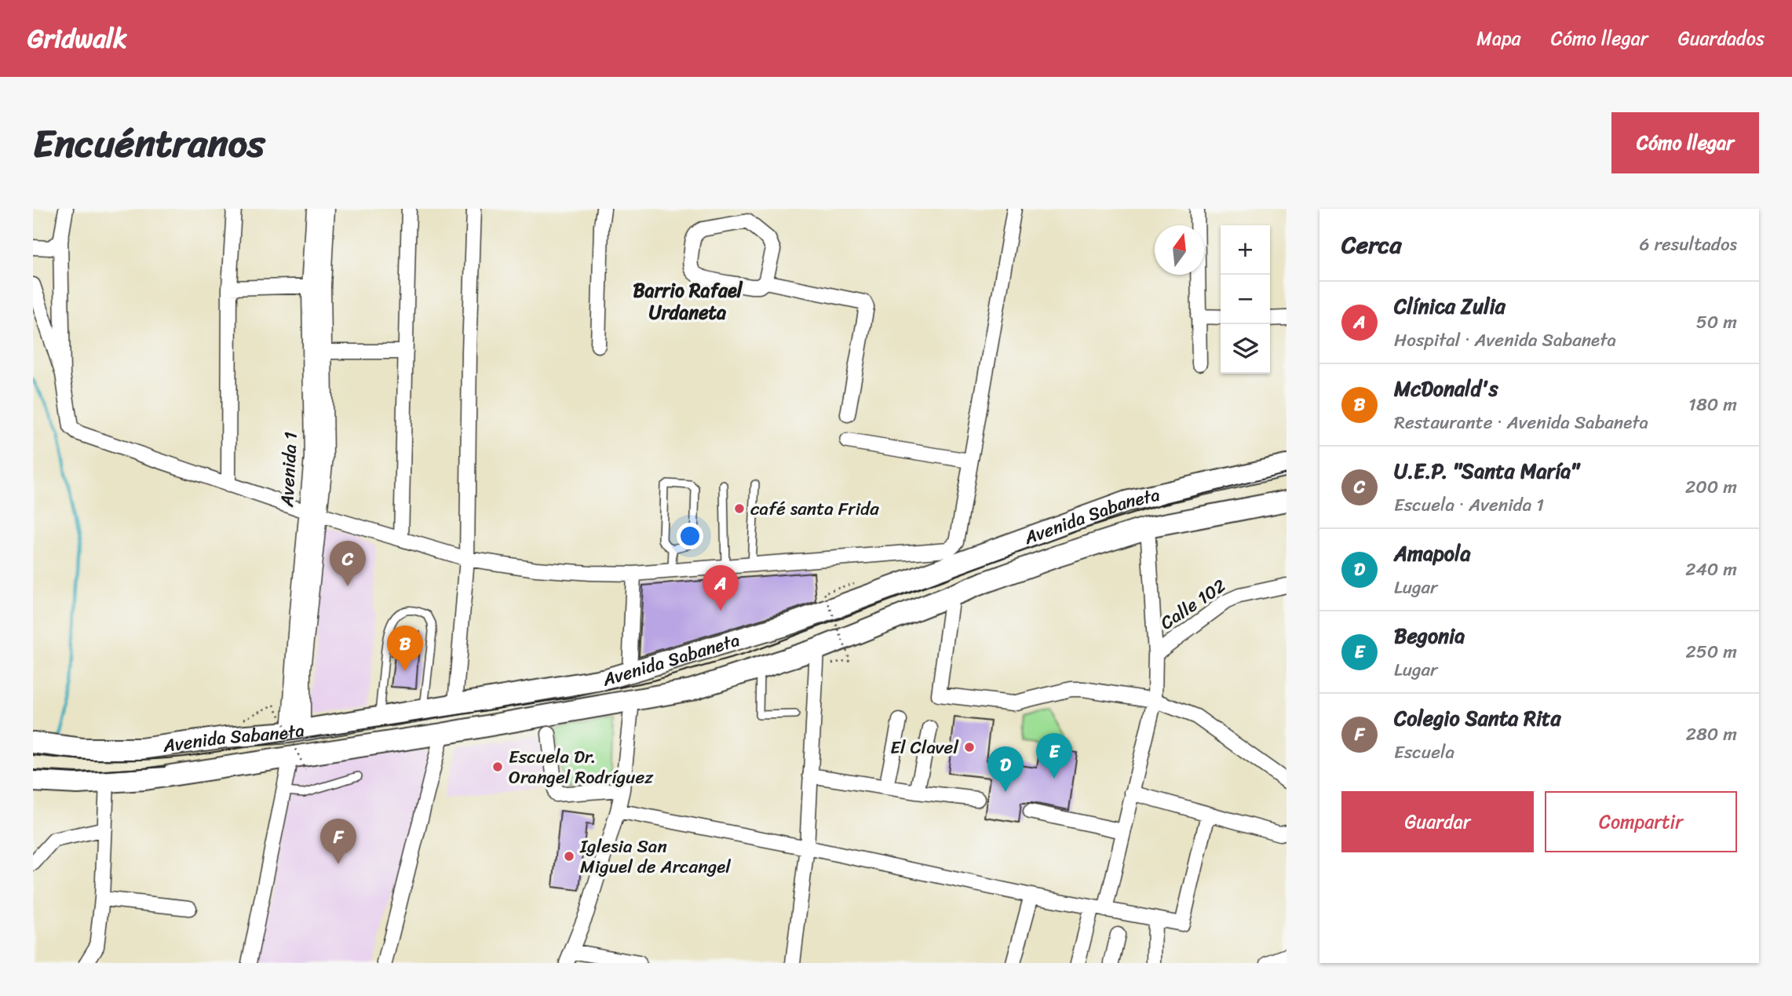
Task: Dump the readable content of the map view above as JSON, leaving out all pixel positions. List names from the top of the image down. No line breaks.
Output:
{"streets":{"main road":["Avenida Sabaneta"],"street":["Avenida 1","Calle 102"]},"districts":["Barrio Rafael Urdaneta"],"places":["café santa Frida","El Clavel","Escuela Dr. Orangel Rodríguez","Iglesia San Miguel de Arcangel"],"north":"top","page":{"header":"Gridwalk","nav":["Mapa","Cómo llegar","Guardados"],"title":"Encuéntranos","buttons":["Cómo llegar",["Guardar","Compartir"]],"heading":["Cerca","6 resultados"],"map_buttons":["+","−"],"list":[{"mark":"A","name":"Clínica Zulia","note":"Hospital · Avenida Sabaneta","value":"50 m"},{"mark":"B","name":"McDonald's","note":"Restaurante · Avenida Sabaneta","value":"180 m"},{"mark":"C","name":"U.E.P. \"Santa María\"","note":"Escuela · Avenida 1","value":"200 m"},{"mark":"D","name":"Amapola","note":"Lugar","value":"240 m"},{"mark":"E","name":"Begonia","note":"Lugar","value":"250 m"},{"mark":"F","name":"Colegio Santa Rita","note":"Escuela","value":"280 m"}],"pins":["C","A","B","E","D","F"]}}
